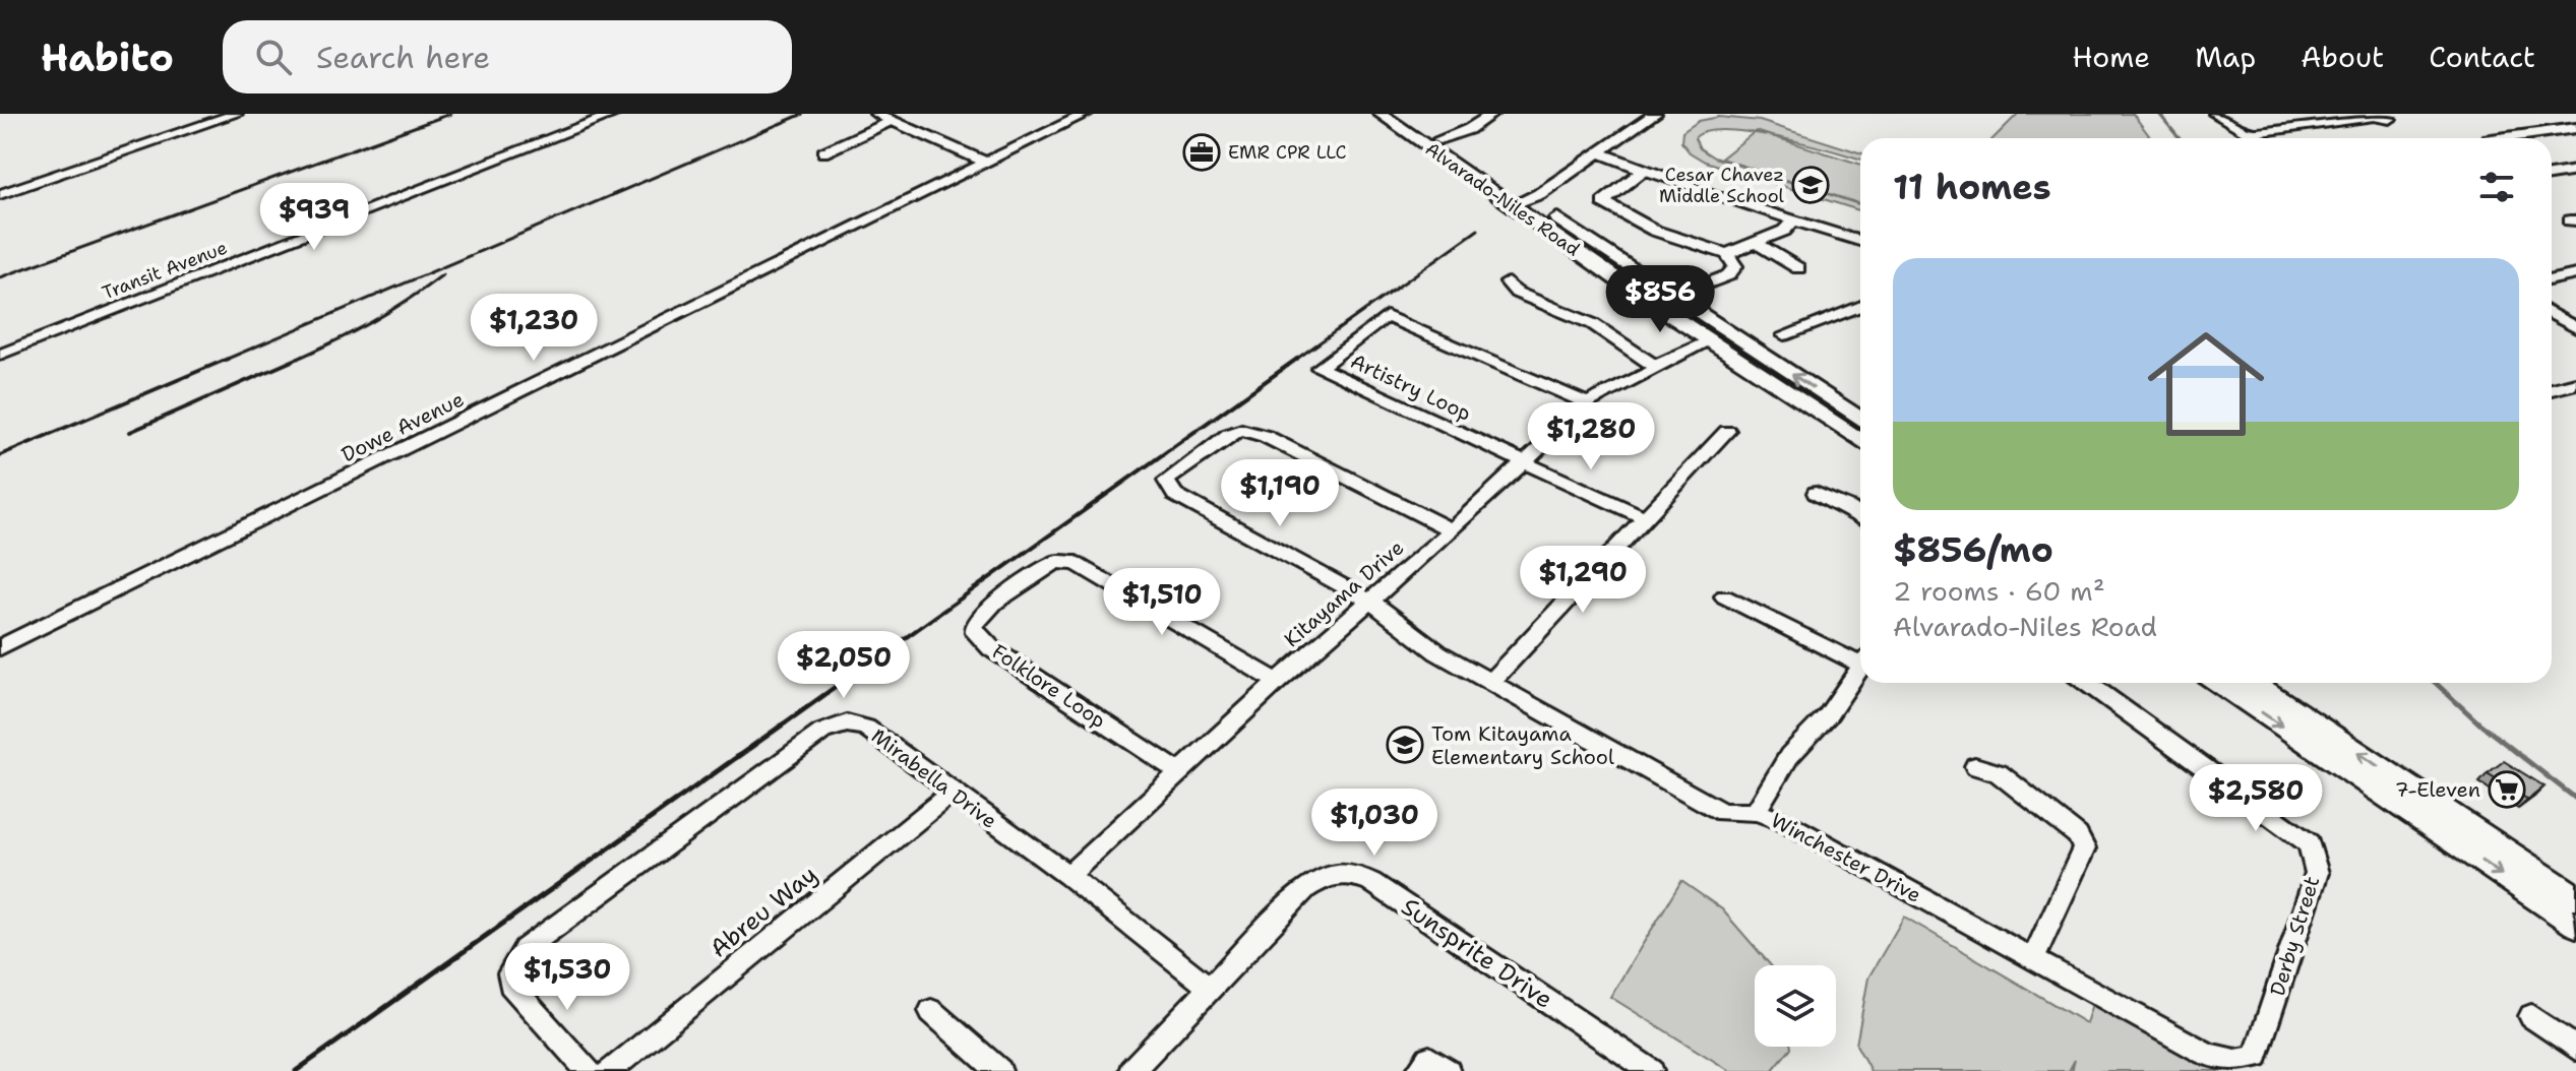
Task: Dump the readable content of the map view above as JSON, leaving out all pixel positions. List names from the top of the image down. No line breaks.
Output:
{"streets":{"main road":["Alvarado-Niles Road"],"street":["Transit Avenue","Artistry Loop","Dowe Avenue","Kitayama Drive","Folklore Loop","Mirabella Drive","Winchester Drive","Abreu Way","Derby Street","Sunsprite Drive"]},"crossings":[["Alvarado-Niles Road","Kitayama Drive"],["Artistry Loop","Kitayama Drive"],["Kitayama Drive","Folklore Loop"],["Kitayama Drive","Mirabella Drive"],["Kitayama Drive","Winchester Drive"],["Mirabella Drive","Abreu Way"],["Mirabella Drive","Sunsprite Drive"],["Winchester Drive","Derby Street"]],"places":{"office":["EMR CPR LLC"],"school or university":["Cesar Chavez Middle School","Tom Kitayama Elementary School"],"supermarket":["7-Eleven"]},"page":{"header":"Habito","search":"Search here","nav":["Home","Map","About","Contact"],"heading":"11 homes","price":["$939","$856","$1,230","$1,280","$1,190","$1,290","$1,510","$2,050","$2,580","$1,030","$1,530"],"list":[{"name":"$856/mo","note":"2 rooms · 60 m² · Alvarado-Niles Road"}]}}
